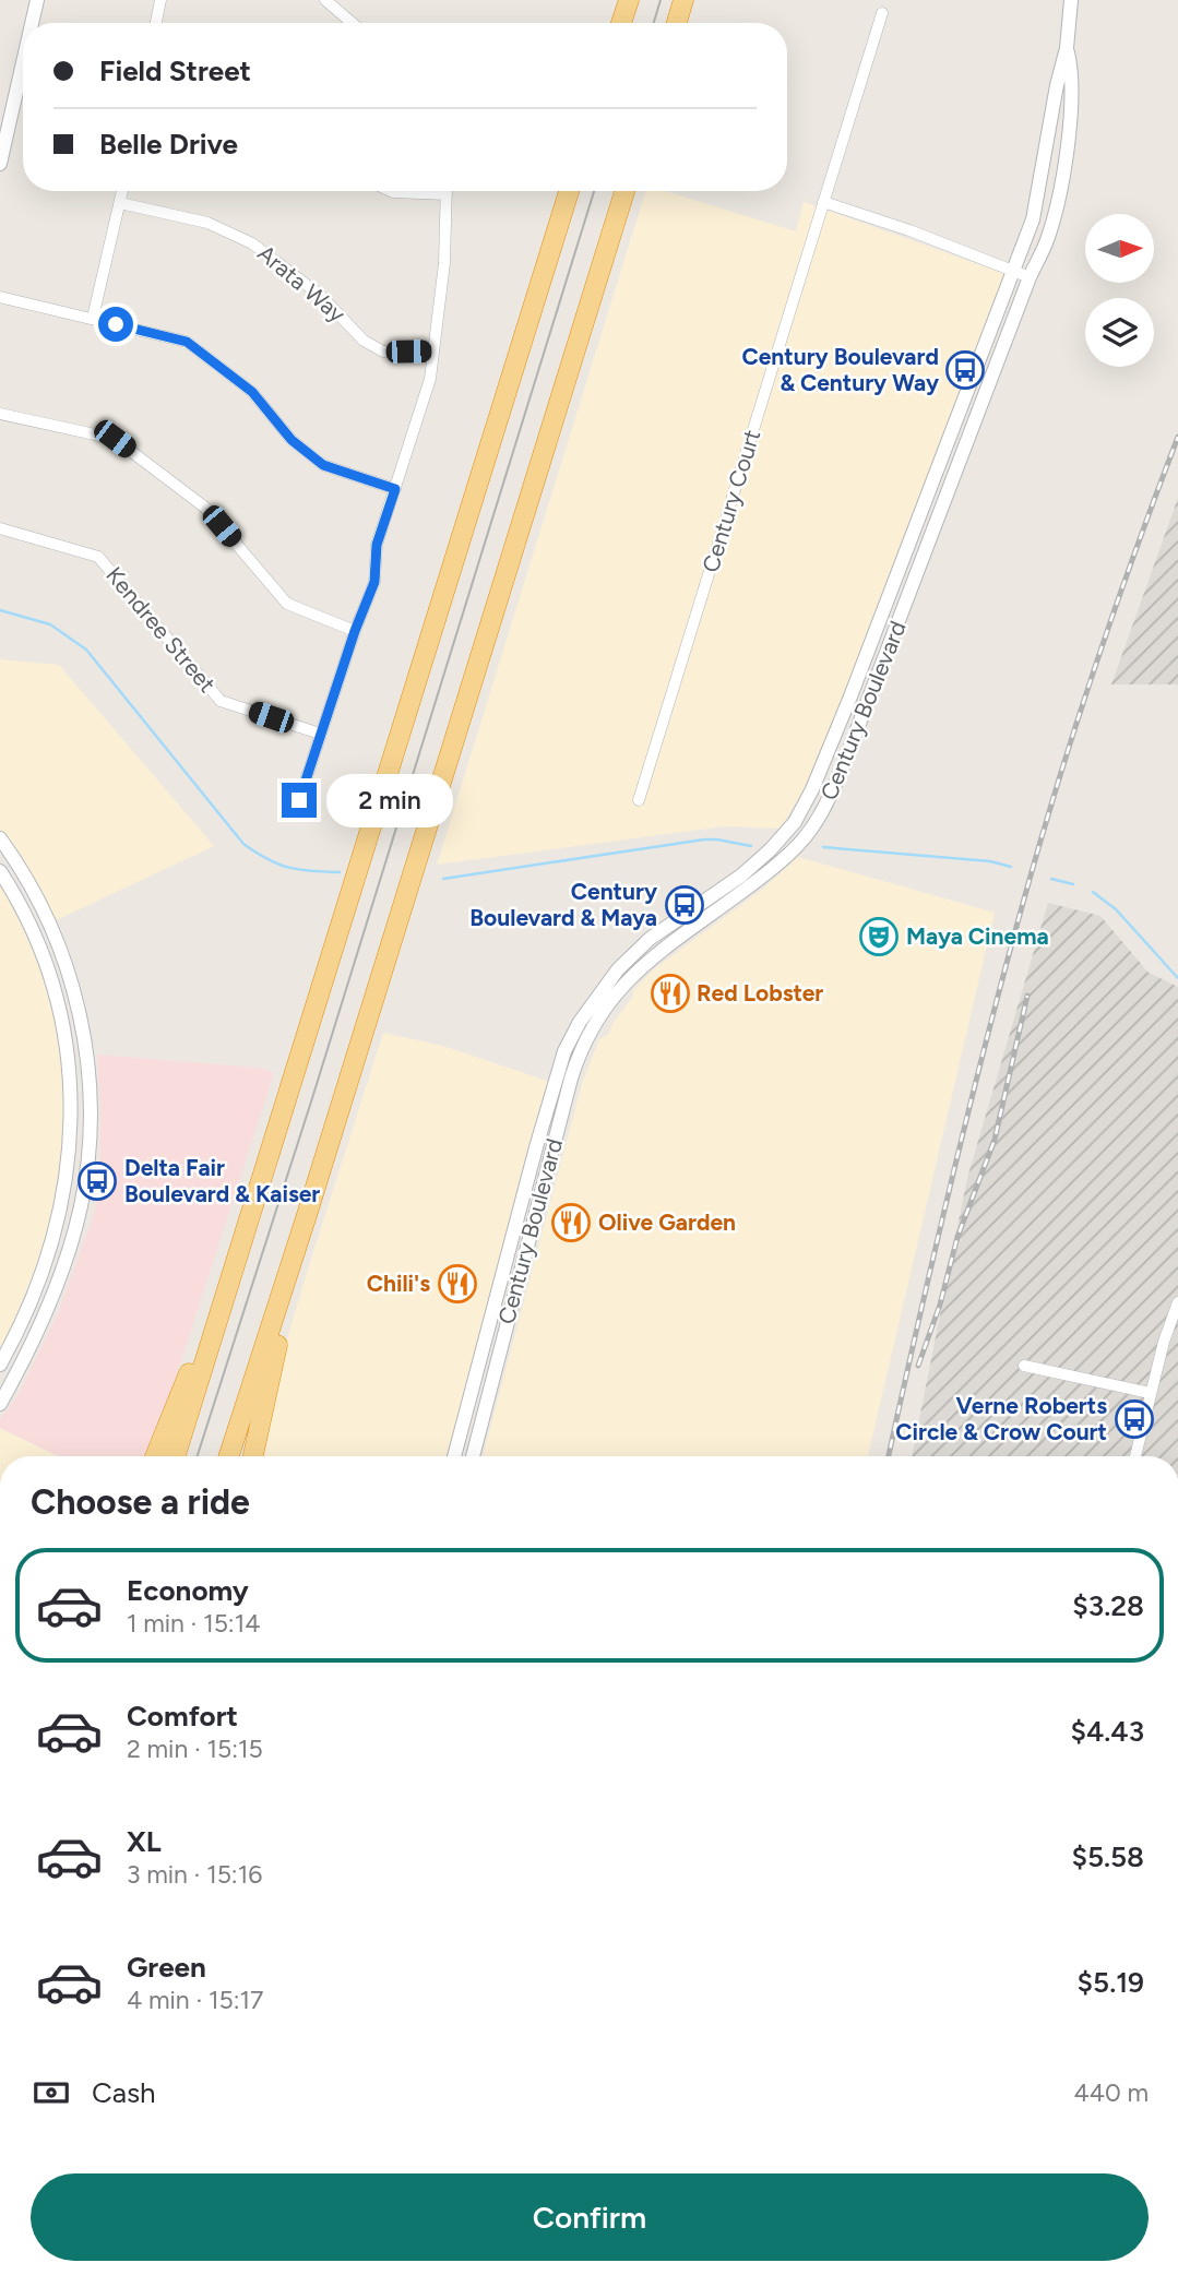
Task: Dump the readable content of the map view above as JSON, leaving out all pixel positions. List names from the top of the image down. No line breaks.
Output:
{"streets":{"street":["Arata Way","Century Court","Kendree Street","Century Boulevard"]},"places":{"bus stop":["Century Boulevard & Century Way","Century Boulevard & Maya","Delta Fair Boulevard & Kaiser","Verne Roberts Circle & Crow Court"],"theatre":["Maya Cinema"],"restaurant":["Red Lobster","Olive Garden","Chili's"]},"north":"right","page":{"banner":["Field Street","Belle Drive"],"bubble":"2 min","heading":"Choose a ride","list":[{"name":"Economy","note":"1 min · 15:14","value":"$3.28"},{"name":"Comfort","note":"2 min · 15:15","value":"$4.43"},{"name":"XL","note":"3 min · 15:16","value":"$5.58"},{"name":"Green","note":"4 min · 15:17","value":"$5.19"}],"pay":["Cash","440 m"],"buttons":"Confirm"}}
